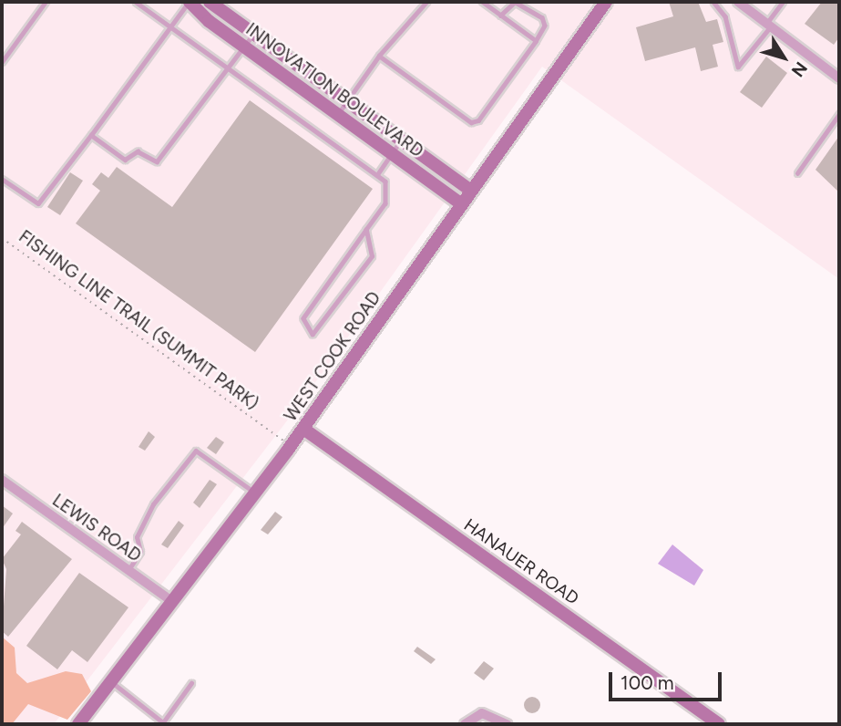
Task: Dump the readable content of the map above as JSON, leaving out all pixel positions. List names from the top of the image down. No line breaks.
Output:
{"streets":{"street":["INNOVATION BOULEVARD","WEST COOK ROAD","LEWIS ROAD","HANAUER ROAD"],"path":["FISHING LINE TRAIL (SUMMIT PARK)"]},"crossings":[["INNOVATION BOULEVARD","WEST COOK ROAD"],["FISHING LINE TRAIL (SUMMIT PARK)","WEST COOK ROAD"],["WEST COOK ROAD","LEWIS ROAD"],["WEST COOK ROAD","HANAUER ROAD"]],"scale_bar":"100 m","north":"bottom right"}
